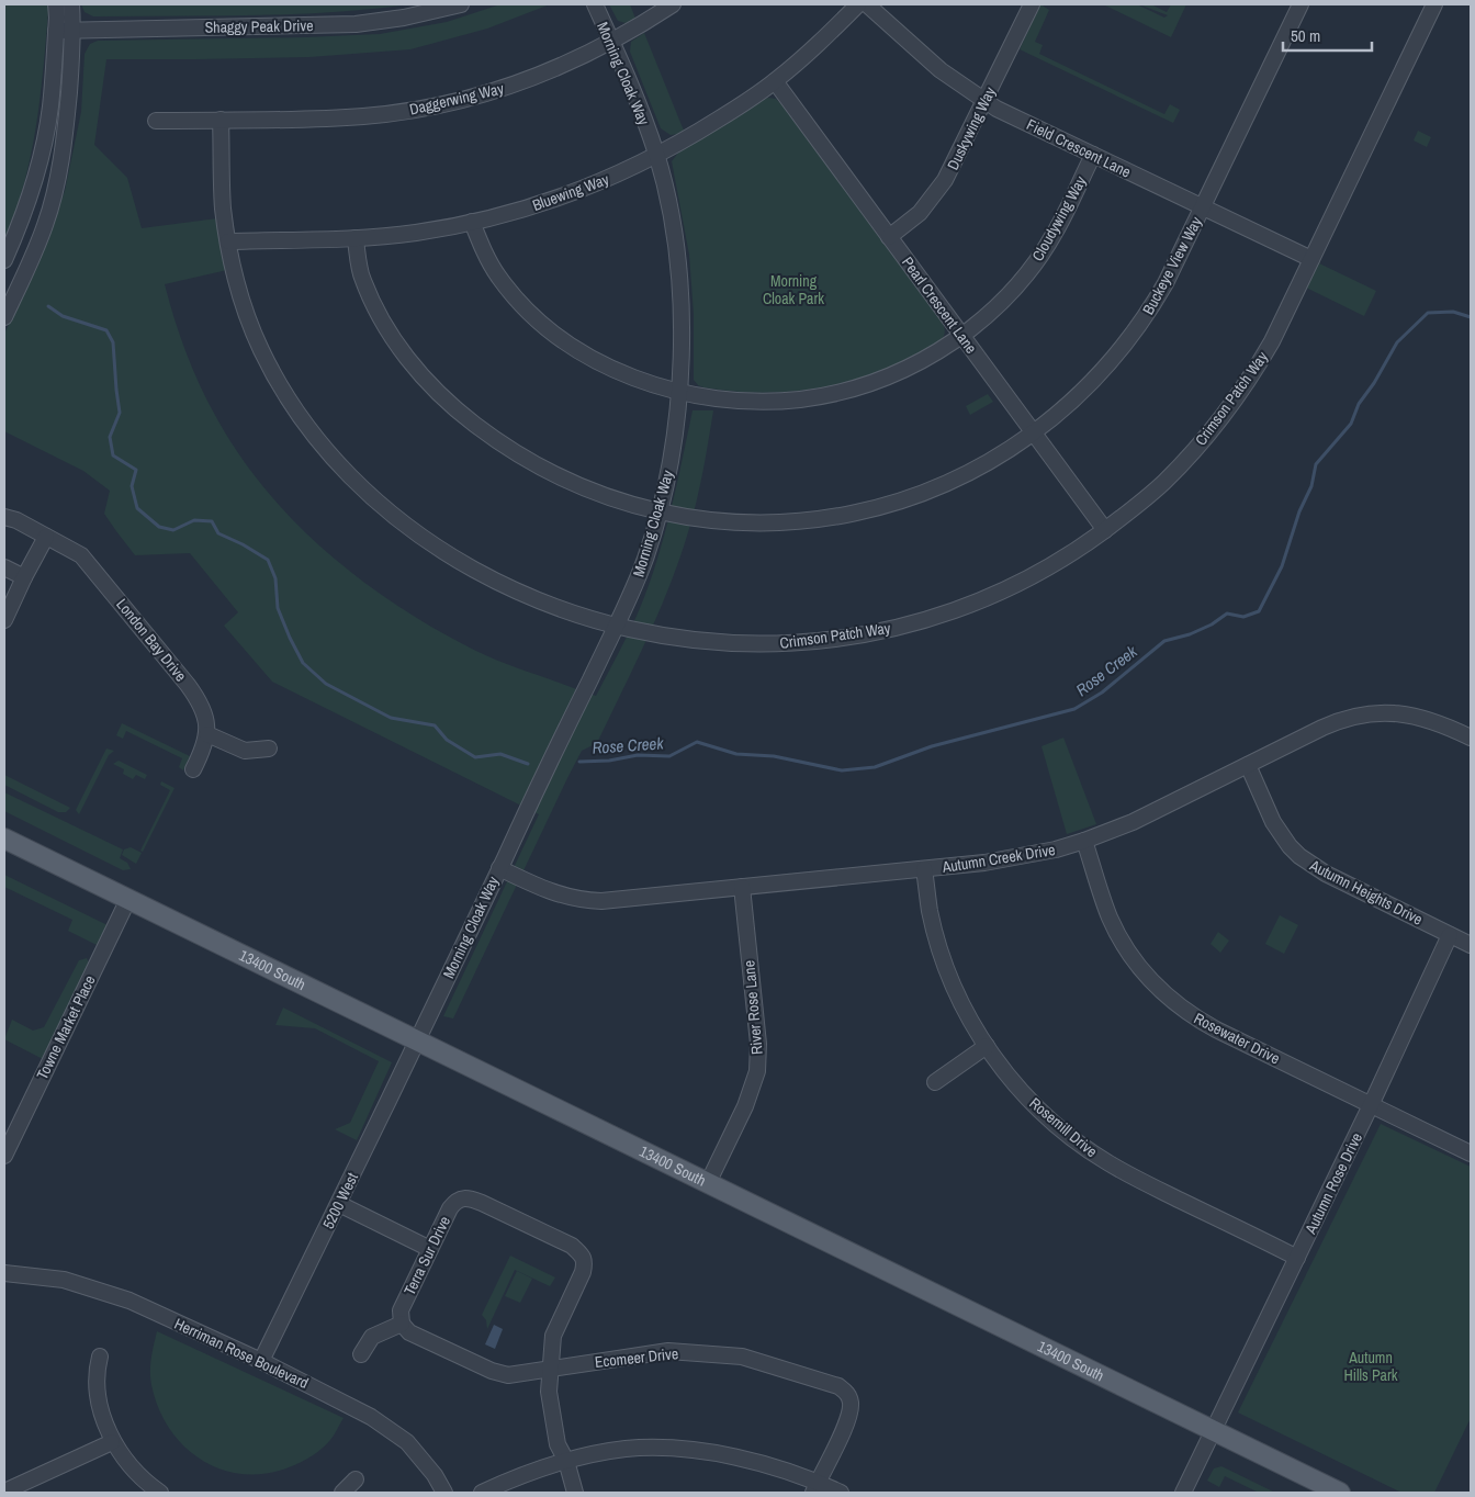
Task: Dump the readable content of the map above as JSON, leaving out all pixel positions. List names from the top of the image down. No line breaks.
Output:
{"streets":{"main road":["13400 South"],"street":["Shaggy Peak Drive","Morning Cloak Way","Daggerwing Way","Duskywing Way","Field Crescent Lane","Bluewing Way","Cloudywing Way","Buckeye View Way","Pearl Crescent Lane","Crimson Patch Way","London Bay Drive","Autumn Creek Drive","Autumn Heights Drive","River Rose Lane","Towne Market Place","Rosewater Drive","Rosemill Drive","Autumn Rose Drive","5200 West","Terra Sur Drive","Herriman Rose Boulevard","Ecomeer Drive"]},"crossings":[["Morning Cloak Way","Daggerwing Way"],["Morning Cloak Way","Bluewing Way"],["Morning Cloak Way","Cloudywing Way"],["Morning Cloak Way","Buckeye View Way"],["Morning Cloak Way","Crimson Patch Way"],["Morning Cloak Way","Autumn Creek Drive"],["Morning Cloak Way","13400 South"],["Morning Cloak Way","5200 West"],["Daggerwing Way","Crimson Patch Way"],["Duskywing Way","Field Crescent Lane"],["Duskywing Way","Pearl Crescent Lane"],["Field Crescent Lane","Cloudywing Way"],["Field Crescent Lane","Buckeye View Way"],["Field Crescent Lane","Crimson Patch Way"],["Bluewing Way","Cloudywing Way"],["Bluewing Way","Buckeye View Way"],["Bluewing Way","Pearl Crescent Lane"],["Bluewing Way","Crimson Patch Way"],["Cloudywing Way","Pearl Crescent Lane"],["Buckeye View Way","Pearl Crescent Lane"],["Pearl Crescent Lane","Crimson Patch Way"],["Autumn Creek Drive","Autumn Heights Drive"],["Autumn Creek Drive","River Rose Lane"],["Autumn Creek Drive","Rosewater Drive"],["Autumn Creek Drive","Rosemill Drive"],["Autumn Heights Drive","Autumn Rose Drive"],["13400 South","River Rose Lane"],["13400 South","Towne Market Place"],["13400 South","Autumn Rose Drive"],["13400 South","5200 West"],["Rosewater Drive","Autumn Rose Drive"],["Rosemill Drive","Autumn Rose Drive"],["5200 West","Herriman Rose Boulevard"],["Terra Sur Drive","Ecomeer Drive"]],"water":["Rose Creek"],"parks":["Morning Cloak Park","Autumn Hills Park"],"scale_bar":"50 m"}
